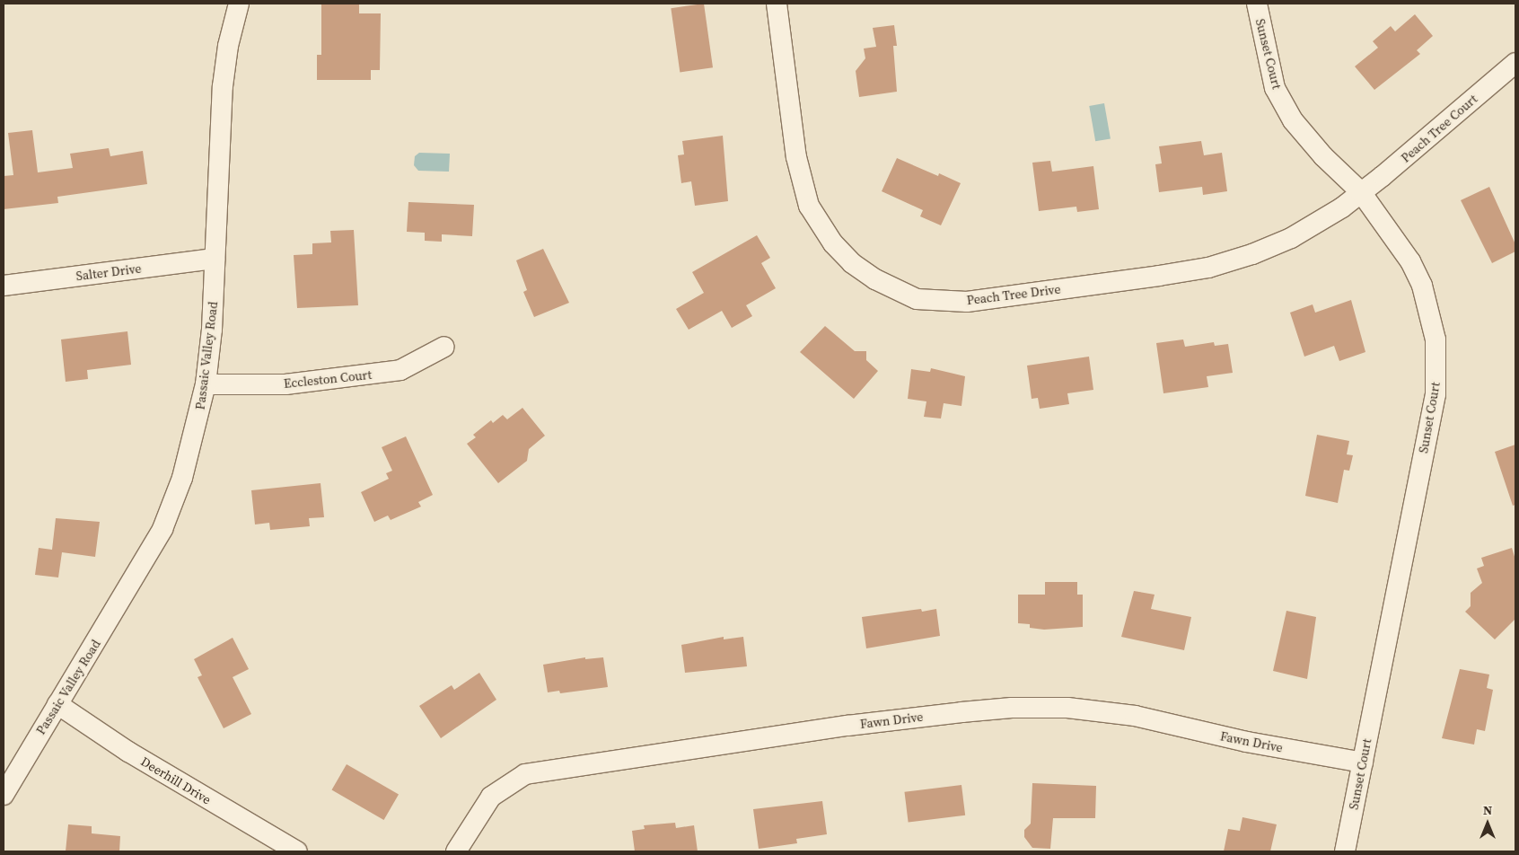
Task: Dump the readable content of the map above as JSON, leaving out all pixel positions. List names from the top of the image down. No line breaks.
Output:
{"streets":{"street":["Sunset Court","Peach Tree Court","Salter Drive","Peach Tree Drive","Passaic Valley Road","Eccleston Court","Fawn Drive","Deerhill Drive"]},"crossings":[["Sunset Court","Peach Tree Court"],["Sunset Court","Peach Tree Drive"],["Sunset Court","Fawn Drive"],["Peach Tree Court","Peach Tree Drive"],["Salter Drive","Passaic Valley Road"],["Passaic Valley Road","Eccleston Court"],["Passaic Valley Road","Deerhill Drive"]],"north":"top"}
